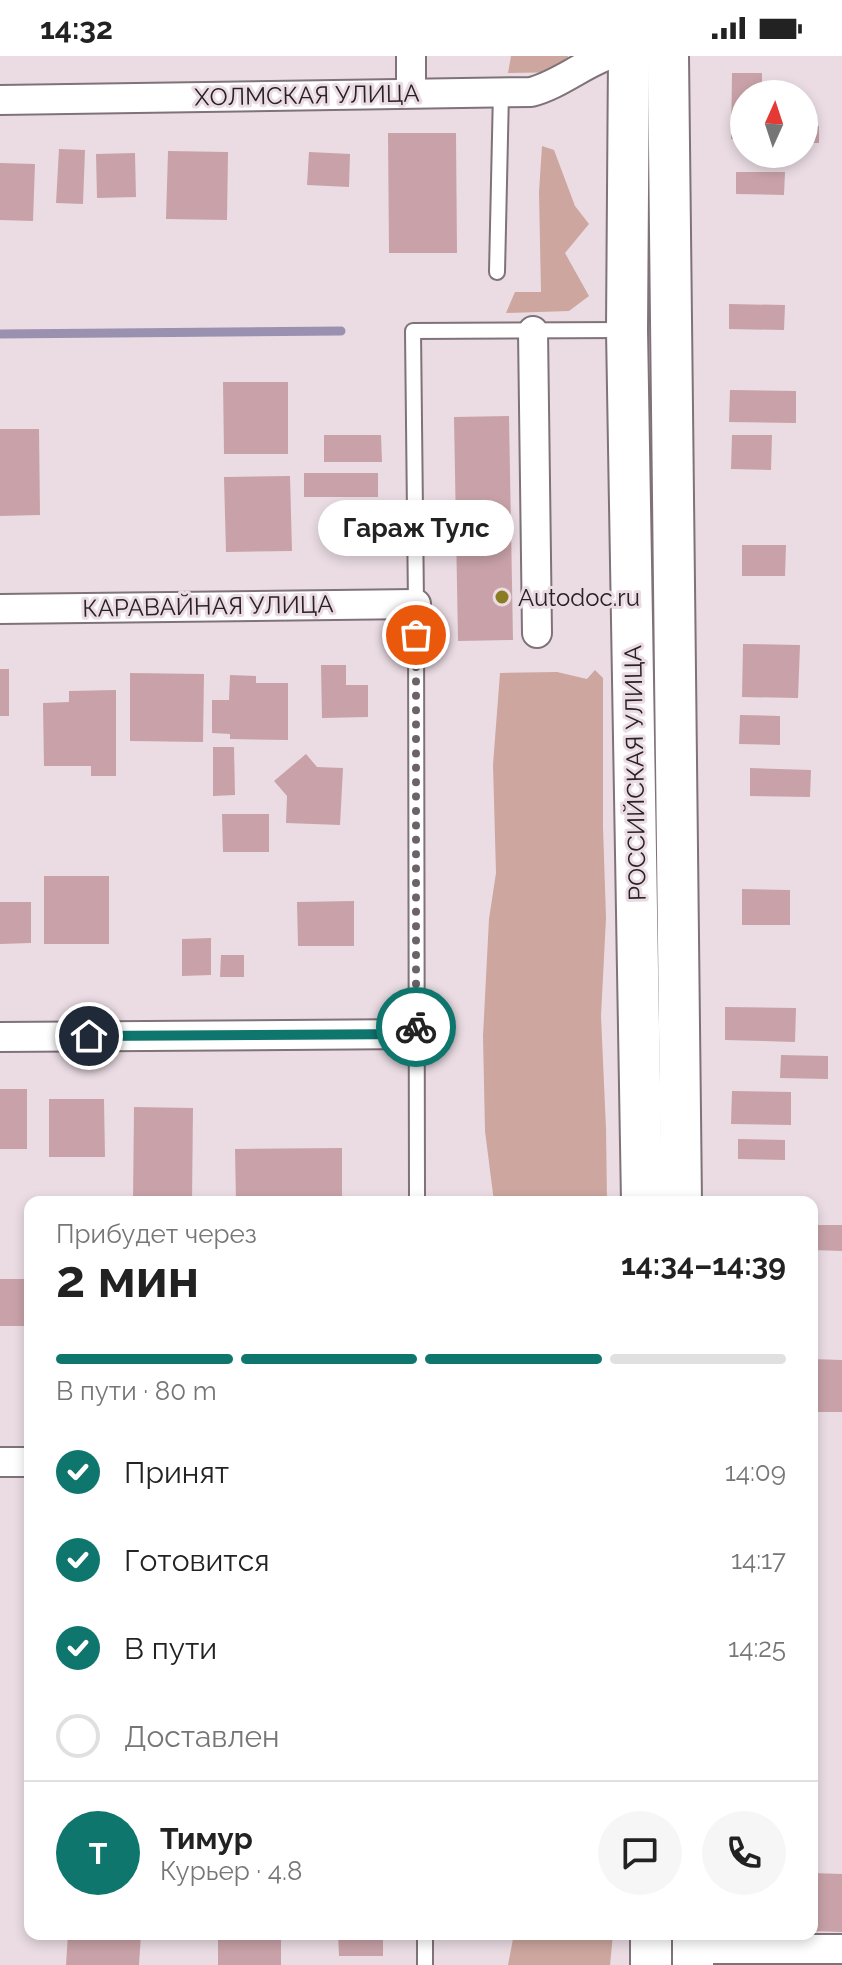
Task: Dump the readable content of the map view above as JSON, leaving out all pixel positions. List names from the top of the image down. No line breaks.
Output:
{"streets":{"main road":["РОССИЙСКАЯ УЛИЦА"],"street":["ХОЛМСКАЯ УЛИЦА","КАРАВАЙНАЯ УЛИЦА"]},"places":["Autodoc.ru","Гараж Тулс"],"north":"top","page":{"status":"14:32","bubble":"Гараж Тулс","heading":["2 мин","Прибудет через","14:34–14:39"],"panel":["Тимур","Курьер · 4.8"],"bar":"В пути · 80 m","list":[["Принят","14:09"],["Готовится","14:17"],["В пути","14:25"],"Доставлен"],"round":"Т"}}
